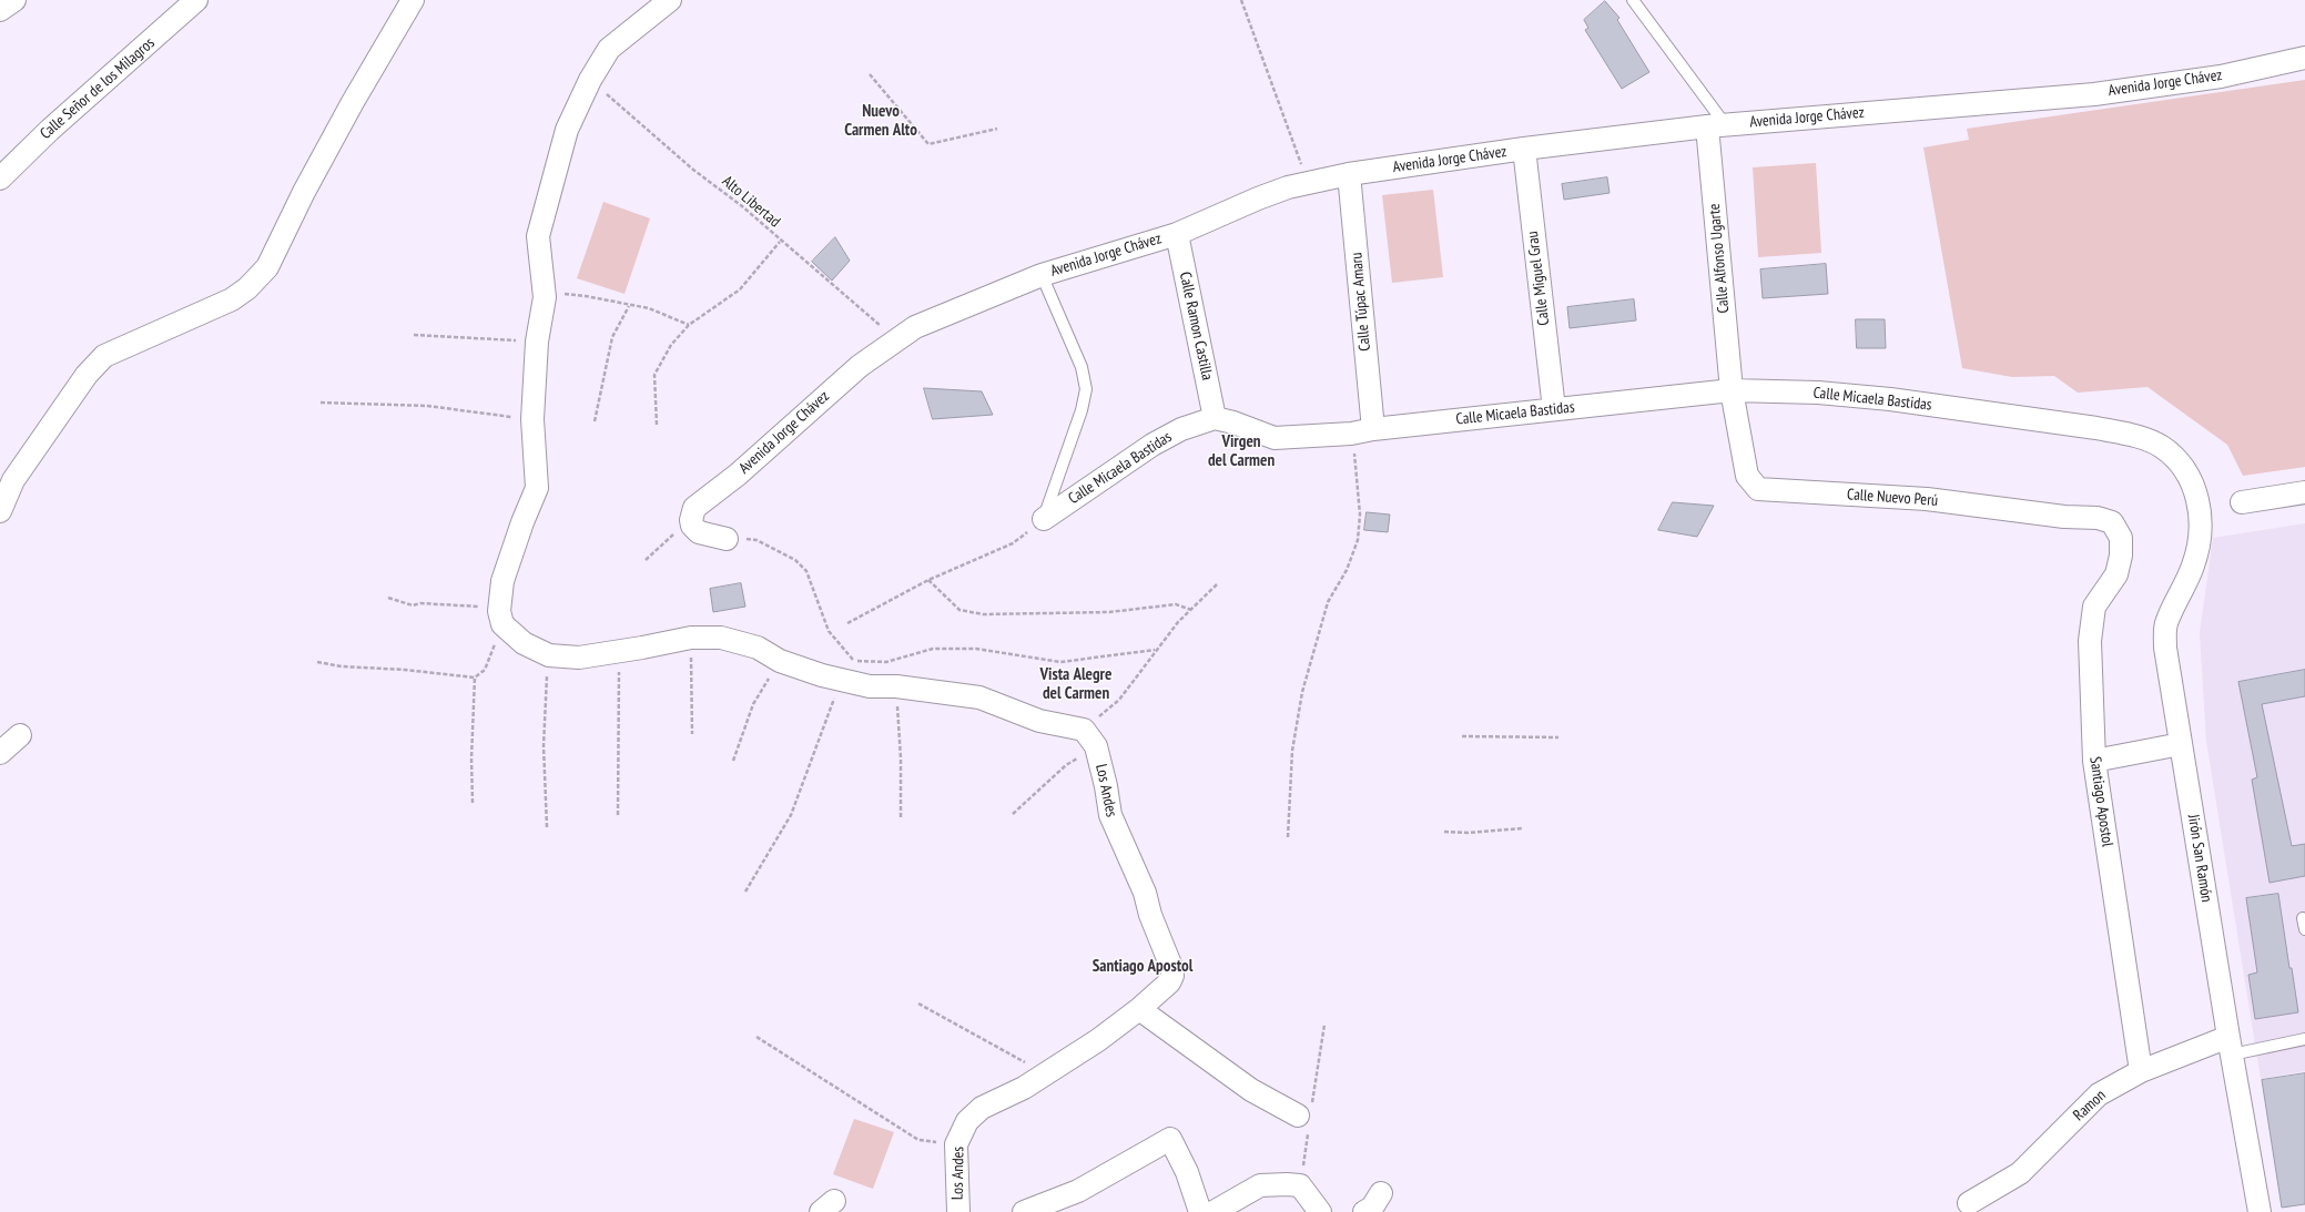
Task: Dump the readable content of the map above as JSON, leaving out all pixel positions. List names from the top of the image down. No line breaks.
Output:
{"streets":{"street":["Avenida Jorge Chávez","Calle Señor de los Milagros","Calle Alfonso Ugarte","Calle Miguel Grau","Calle Túpac Amaru","Calle Ramon Castilla","Calle Micaela Bastidas","Calle Nuevo Perú","Los Andes","Santiago Apostol","Jirón San Ramón","Ramon"],"path":["Alto Libertad"]},"crossings":[["Avenida Jorge Chávez","Alto Libertad"],["Avenida Jorge Chávez","Calle Alfonso Ugarte"],["Avenida Jorge Chávez","Calle Miguel Grau"],["Avenida Jorge Chávez","Calle Túpac Amaru"],["Avenida Jorge Chávez","Calle Ramon Castilla"],["Calle Alfonso Ugarte","Calle Micaela Bastidas"],["Calle Alfonso Ugarte","Calle Nuevo Perú"],["Calle Miguel Grau","Calle Micaela Bastidas"],["Calle Túpac Amaru","Calle Micaela Bastidas"],["Calle Ramon Castilla","Calle Micaela Bastidas"],["Calle Micaela Bastidas","Calle Nuevo Perú"],["Calle Micaela Bastidas","Jirón San Ramón"],["Calle Nuevo Perú","Santiago Apostol"],["Santiago Apostol","Ramon"],["Jirón San Ramón","Ramon"]],"districts":["Nuevo Carmen Alto","Virgen del Carmen","Vista Alegre del Carmen","Santiago Apostol"]}
